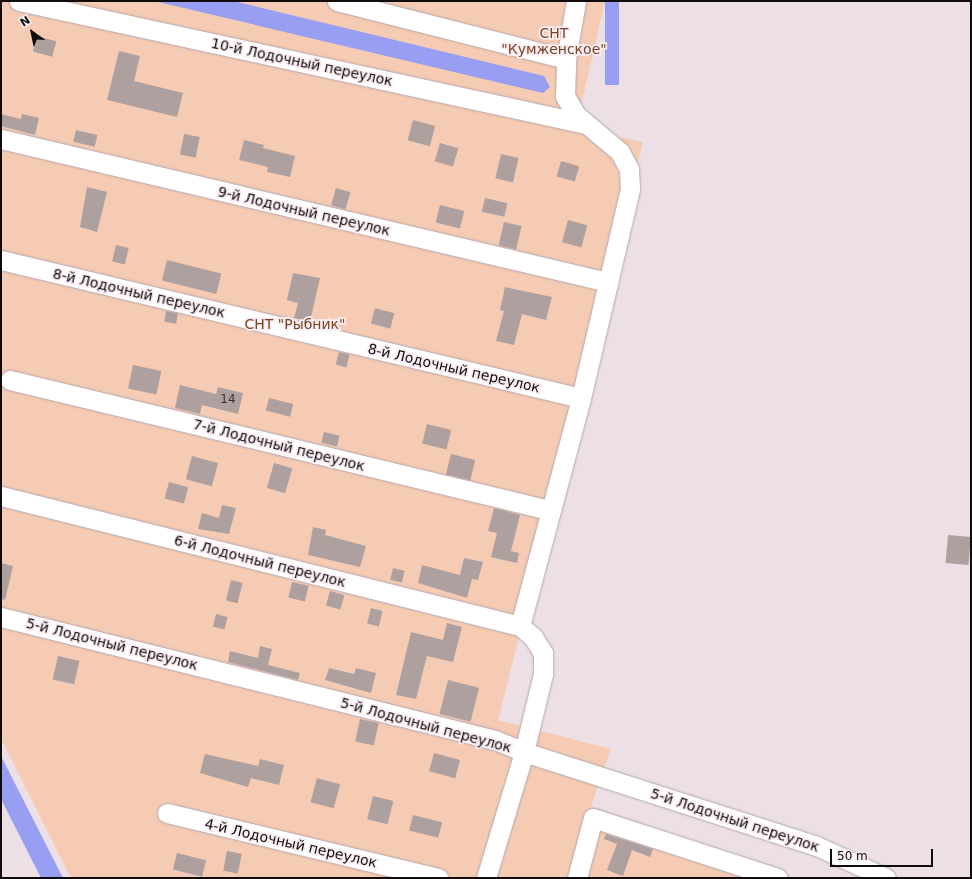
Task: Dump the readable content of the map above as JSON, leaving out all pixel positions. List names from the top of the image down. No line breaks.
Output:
{"streets":{"street":["10-й Лодочный переулок","9-й Лодочный переулок","8-й Лодочный переулок","7-й Лодочный переулок","6-й Лодочный переулок","5-й Лодочный переулок","4-й Лодочный переулок"]},"parks":["СНТ \"Кумженское\"","СНТ \"Рыбник\""],"house_numbers":["14"],"scale_bar":"50 m","north":"top left"}
